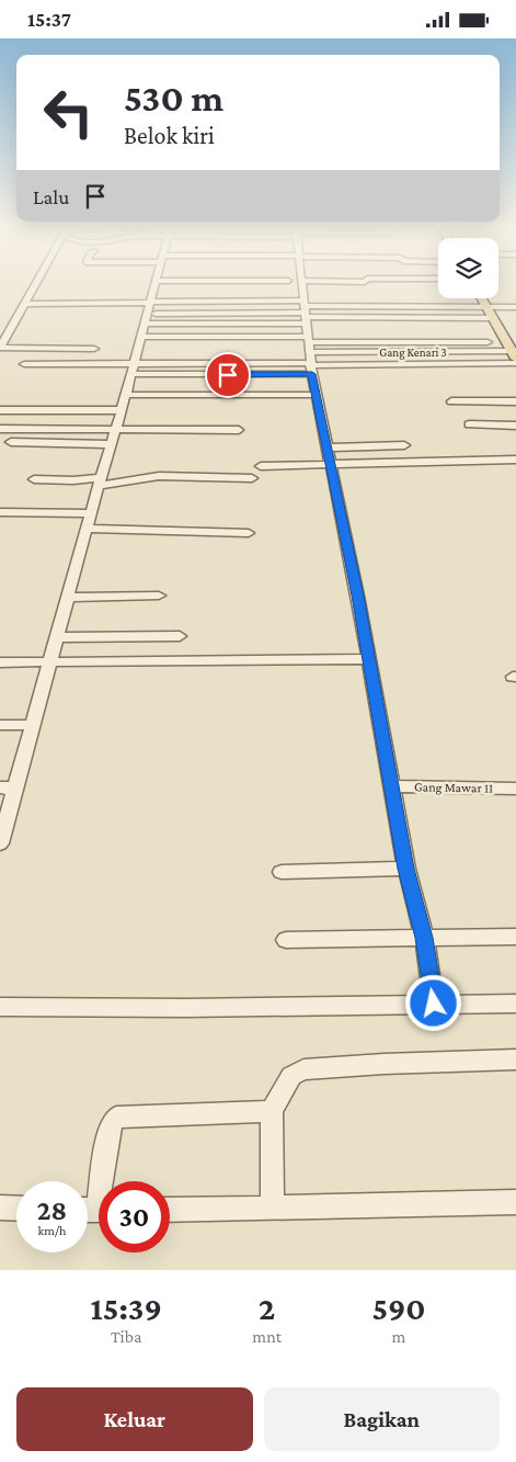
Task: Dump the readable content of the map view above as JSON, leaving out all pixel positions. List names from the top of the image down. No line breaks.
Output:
{"streets":{"street":["Gang Kenari 3","Gang Mawar 11"]},"page":{"status":"15:37","turn":["530 m","Belok kiri"],"then":"Lalu","speed":"28 km/h","limit":"30","eta":["15:39","Tiba","2","mnt","590","m"],"buttons":["Keluar","Bagikan"]}}
